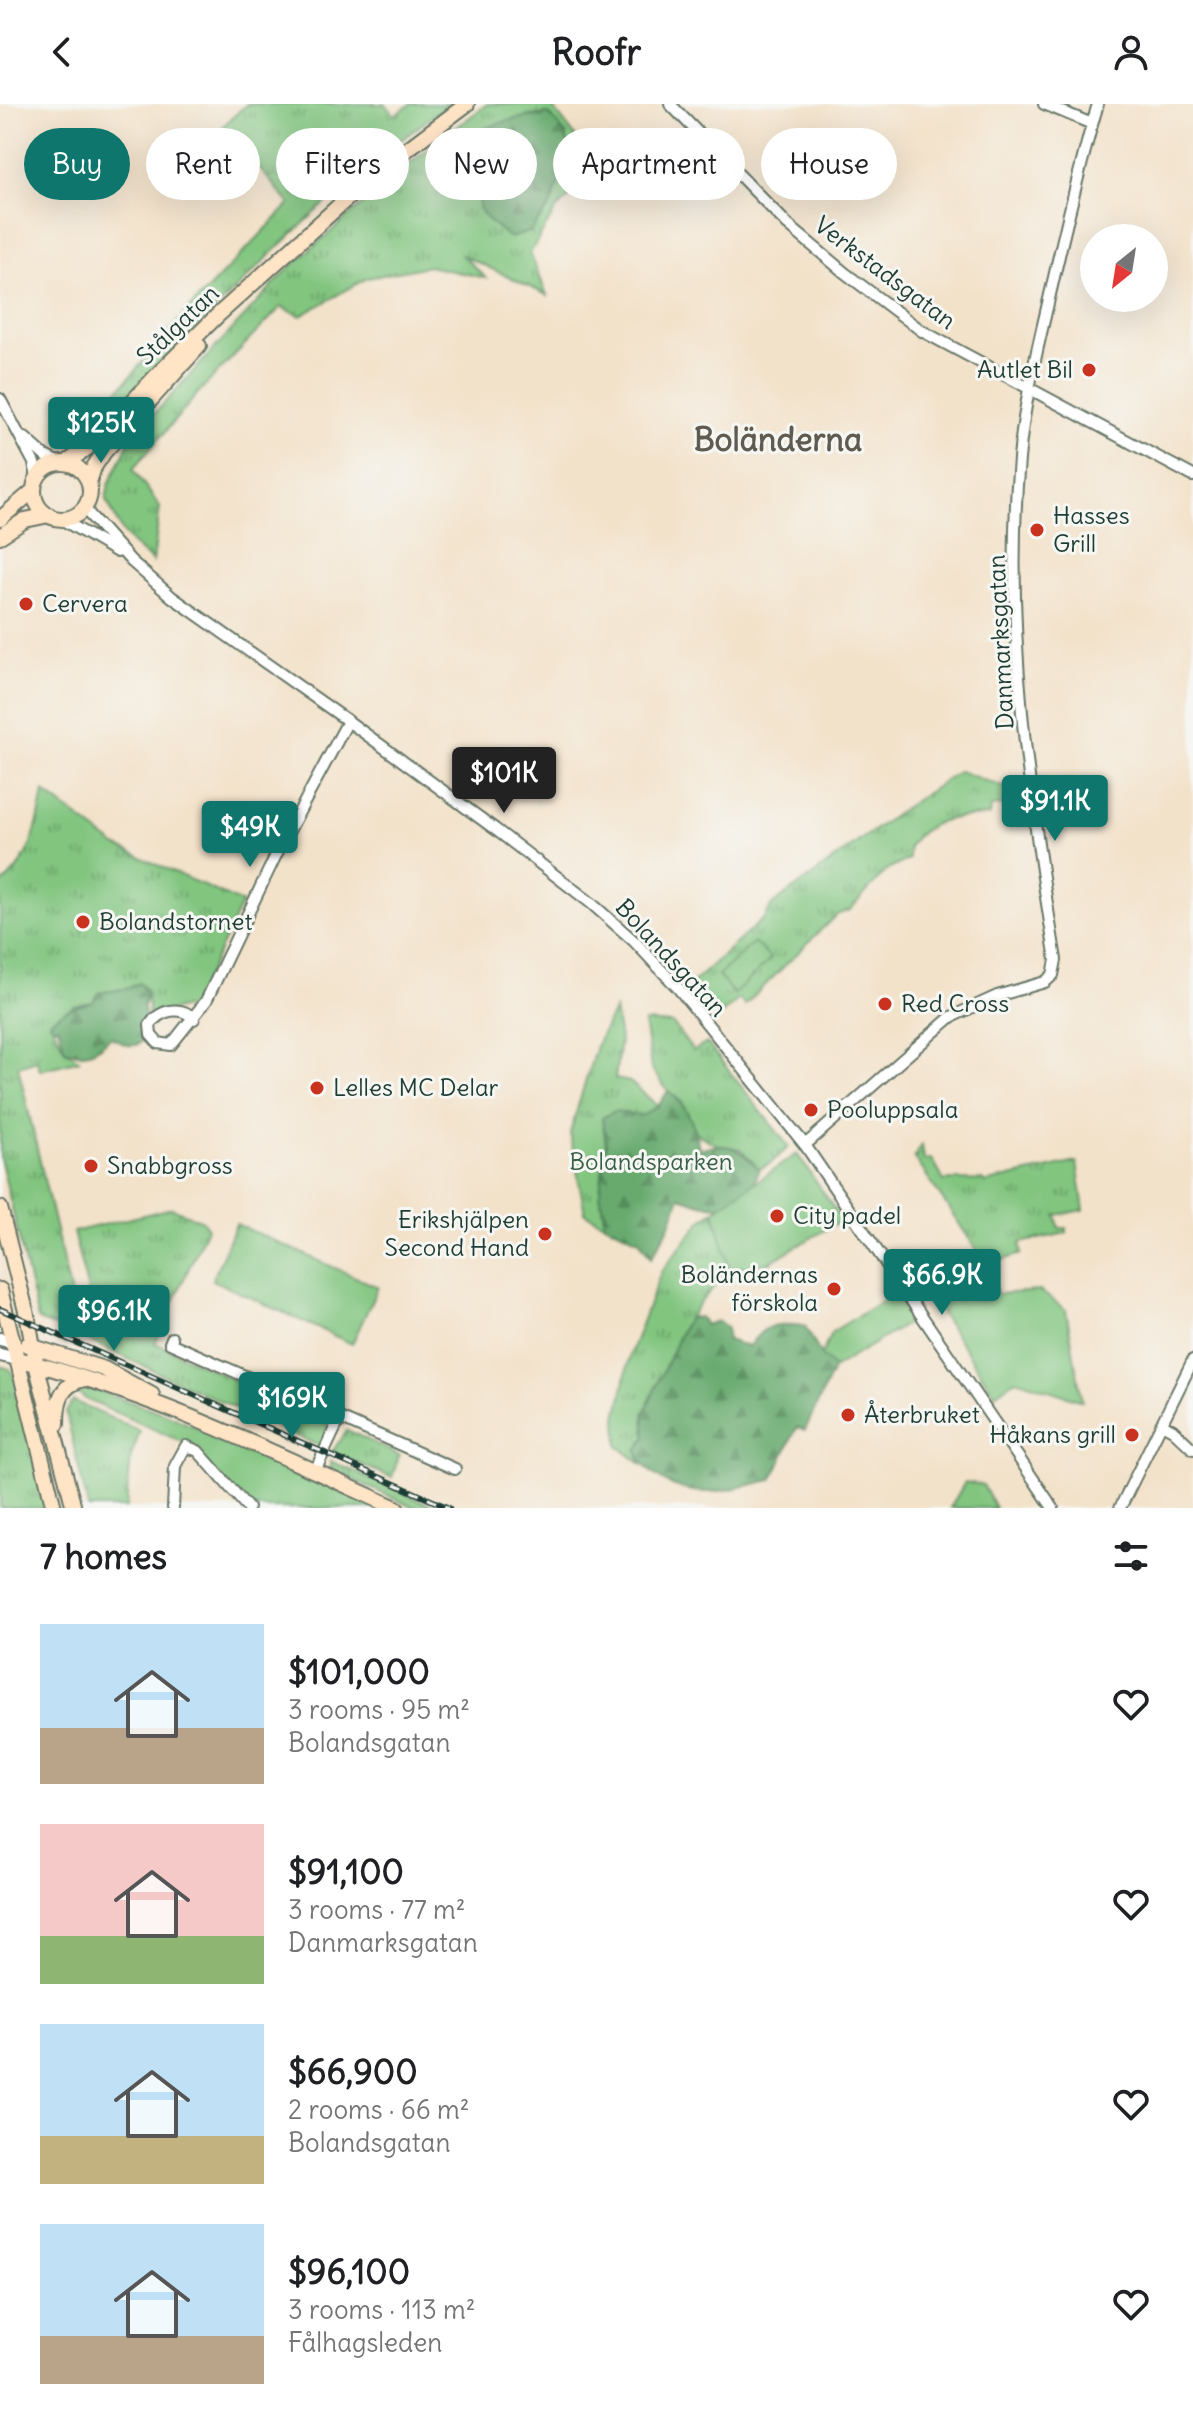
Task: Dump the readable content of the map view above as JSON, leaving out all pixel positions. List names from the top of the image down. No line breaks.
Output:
{"streets":{"main road":["Stålgatan"],"street":["Verkstadsgatan","Danmarksgatan","Bolandsgatan"]},"crossings":[["Verkstadsgatan","Danmarksgatan"],["Stålgatan","Bolandsgatan"],["Danmarksgatan","Bolandsgatan"]],"districts":["Boländerna"],"parks":["Bolandsparken"],"places":["Autlet Bil","Hasses Grill","Cervera","Bolandstornet","Red Cross","Lelles MC Delar","Pooluppsala","Snabbgross","City padel","Erikshjälpen Second Hand","Boländernas förskola","Återbruket","Håkans grill"],"north":"bottom left","page":{"header":"Roofr","chip":["Buy","Rent","Filters","New","Apartment","House"],"price":["$125K","$101K","$91.1K","$49K","$66.9K","$96.1K","$169K"],"heading":"7 homes","list":[{"name":"$101,000","note":"3 rooms · 95 m² · Bolandsgatan"},{"name":"$91,100","note":"3 rooms · 77 m² · Danmarksgatan"},{"name":"$66,900","note":"2 rooms · 66 m² · Bolandsgatan"},{"name":"$96,100","note":"3 rooms · 113 m² · Fålhagsleden"}]}}
